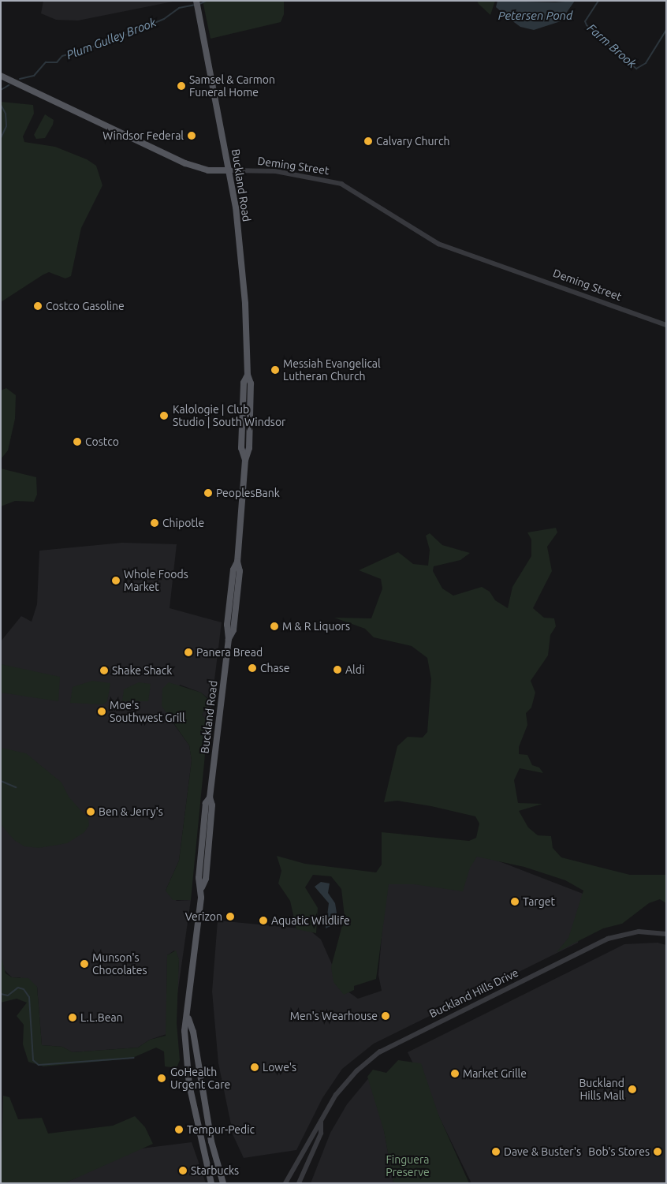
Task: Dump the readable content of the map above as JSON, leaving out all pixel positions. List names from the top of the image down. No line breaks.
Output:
{"streets":{"main road":["Deming Street","Buckland Road"],"street":["Buckland Hills Drive"]},"crossings":[["Deming Street","Buckland Road"]],"water":["Petersen Pond","Plum Gulley Brook","Farm Brook"],"parks":["Finguera Preserve"],"places":["Samsel & Carmon Funeral Home","Windsor Federal","Calvary Church","Costco Gasoline","Messiah Evangelical Lutheran Church","Kalologie | Club Studio | South Windsor","Costco","PeoplesBank","Chipotle","Whole Foods Market","M & R Liquors","Panera Bread","Chase","Aldi","Shake Shack","Moe's Southwest Grill","Ben & Jerry's","Target","Verizon","Aquatic Wildlife","Munson's Chocolates","Men's Wearhouse","L.L.Bean","Lowe's","Market Grille","GoHealth Urgent Care","Buckland Hills Mall","Tempur-Pedic","Dave & Buster's","Bob's Stores","Starbucks"]}
